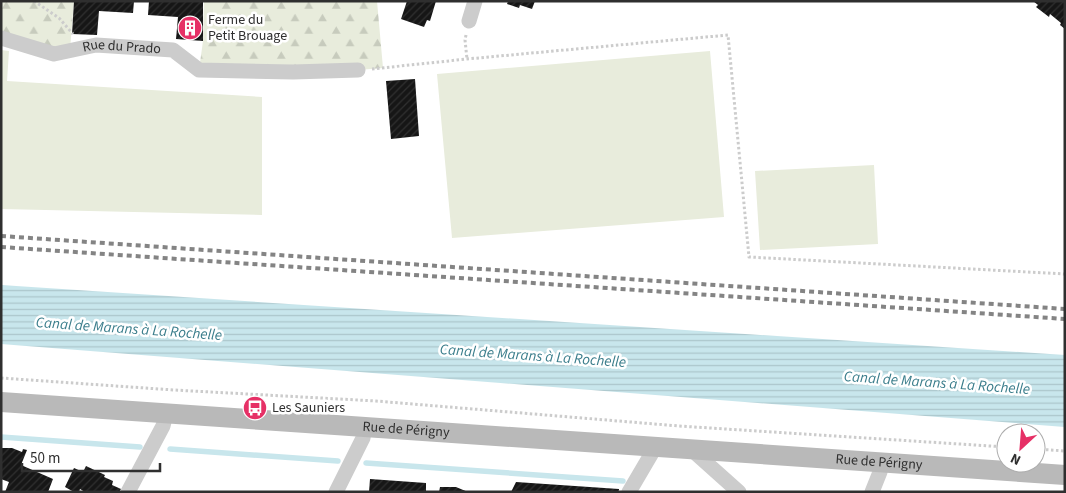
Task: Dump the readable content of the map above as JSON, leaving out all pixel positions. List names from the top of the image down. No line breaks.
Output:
{"streets":{"street":["Rue du Prado","Rue de Périgny"]},"water":["Canal de Marans à La Rochelle"],"places":{"building":["Ferme du Petit Brouage"],"bus stop":["Les Sauniers"]},"scale_bar":"50 m","north":"bottom left"}
